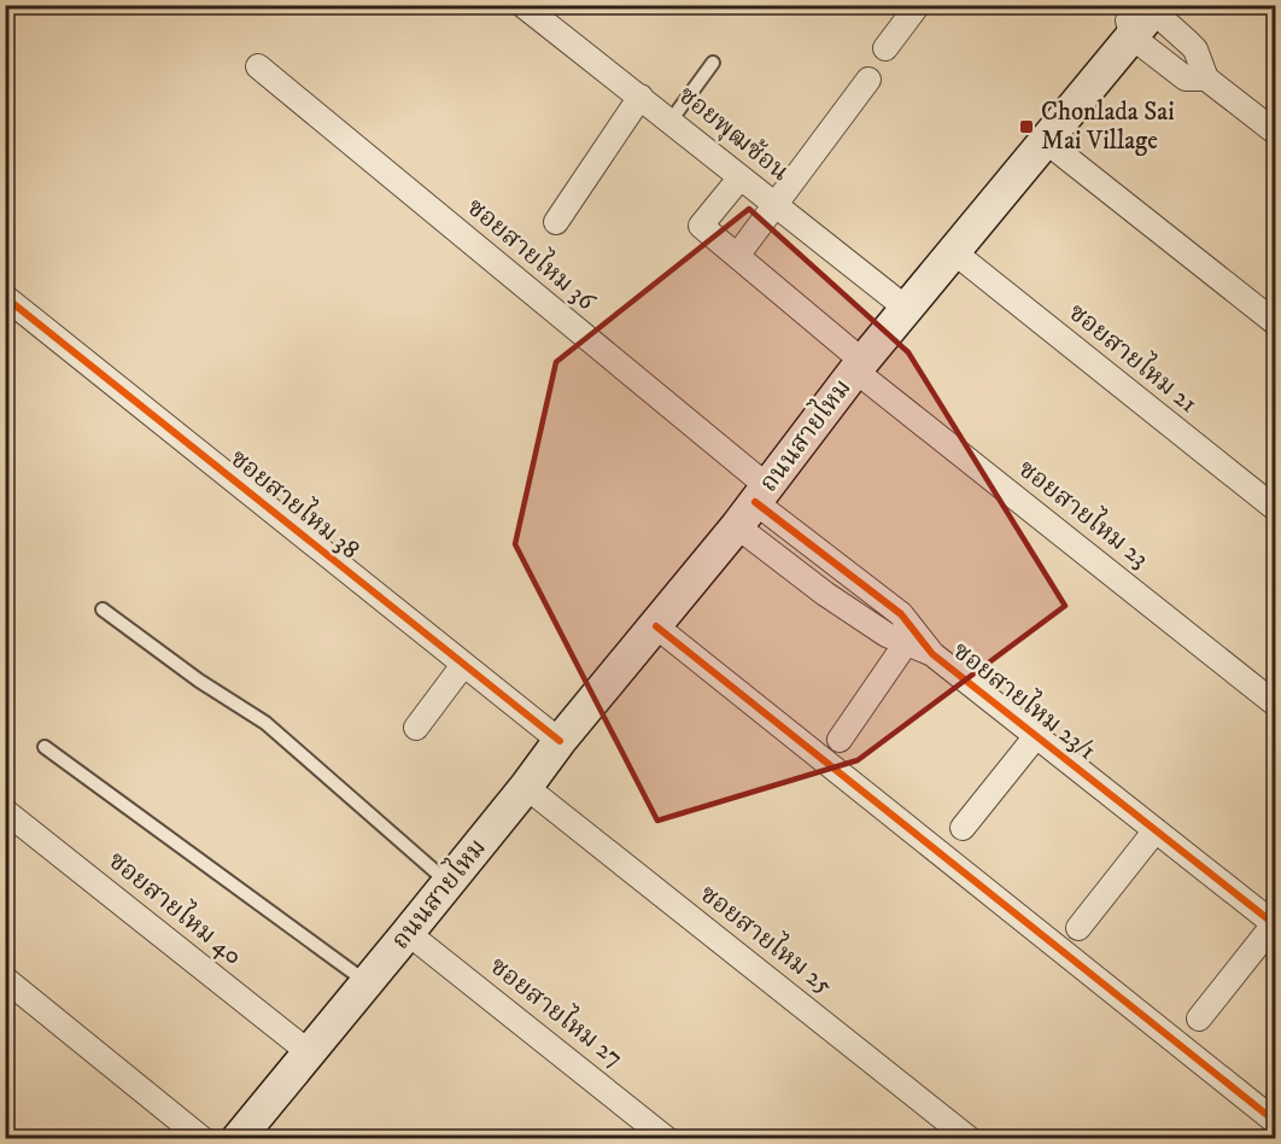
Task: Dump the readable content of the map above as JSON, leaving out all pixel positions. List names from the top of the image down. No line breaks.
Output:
{"streets":{"main road":["ถนนสายไหม"],"street":["ซอยพุฒซ้อน","ซอยสายไหม 36","ซอยสายไหม 21","ซอยสายไหม 38","ซอยสายไหม 23","ซอยสายไหม 23/1","ซอยสายไหม 40","ซอยสายไหม 25","ซอยสายไหม 27"]},"crossings":[["ซอยพุฒซ้อน","ถนนสายไหม"],["ซอยพุฒซ้อน","ซอยสายไหม 23"],["ซอยสายไหม 36","ถนนสายไหม"],["ซอยสายไหม 36","ซอยสายไหม 23/1"],["ซอยสายไหม 21","ถนนสายไหม"],["ถนนสายไหม","ซอยสายไหม 38"],["ถนนสายไหม","ซอยสายไหม 23"],["ถนนสายไหม","ซอยสายไหม 23/1"],["ถนนสายไหม","ซอยสายไหม 40"],["ถนนสายไหม","ซอยสายไหม 25"],["ถนนสายไหม","ซอยสายไหม 27"]],"places":{"transit":["Chonlada Sai Mai Village"]}}
